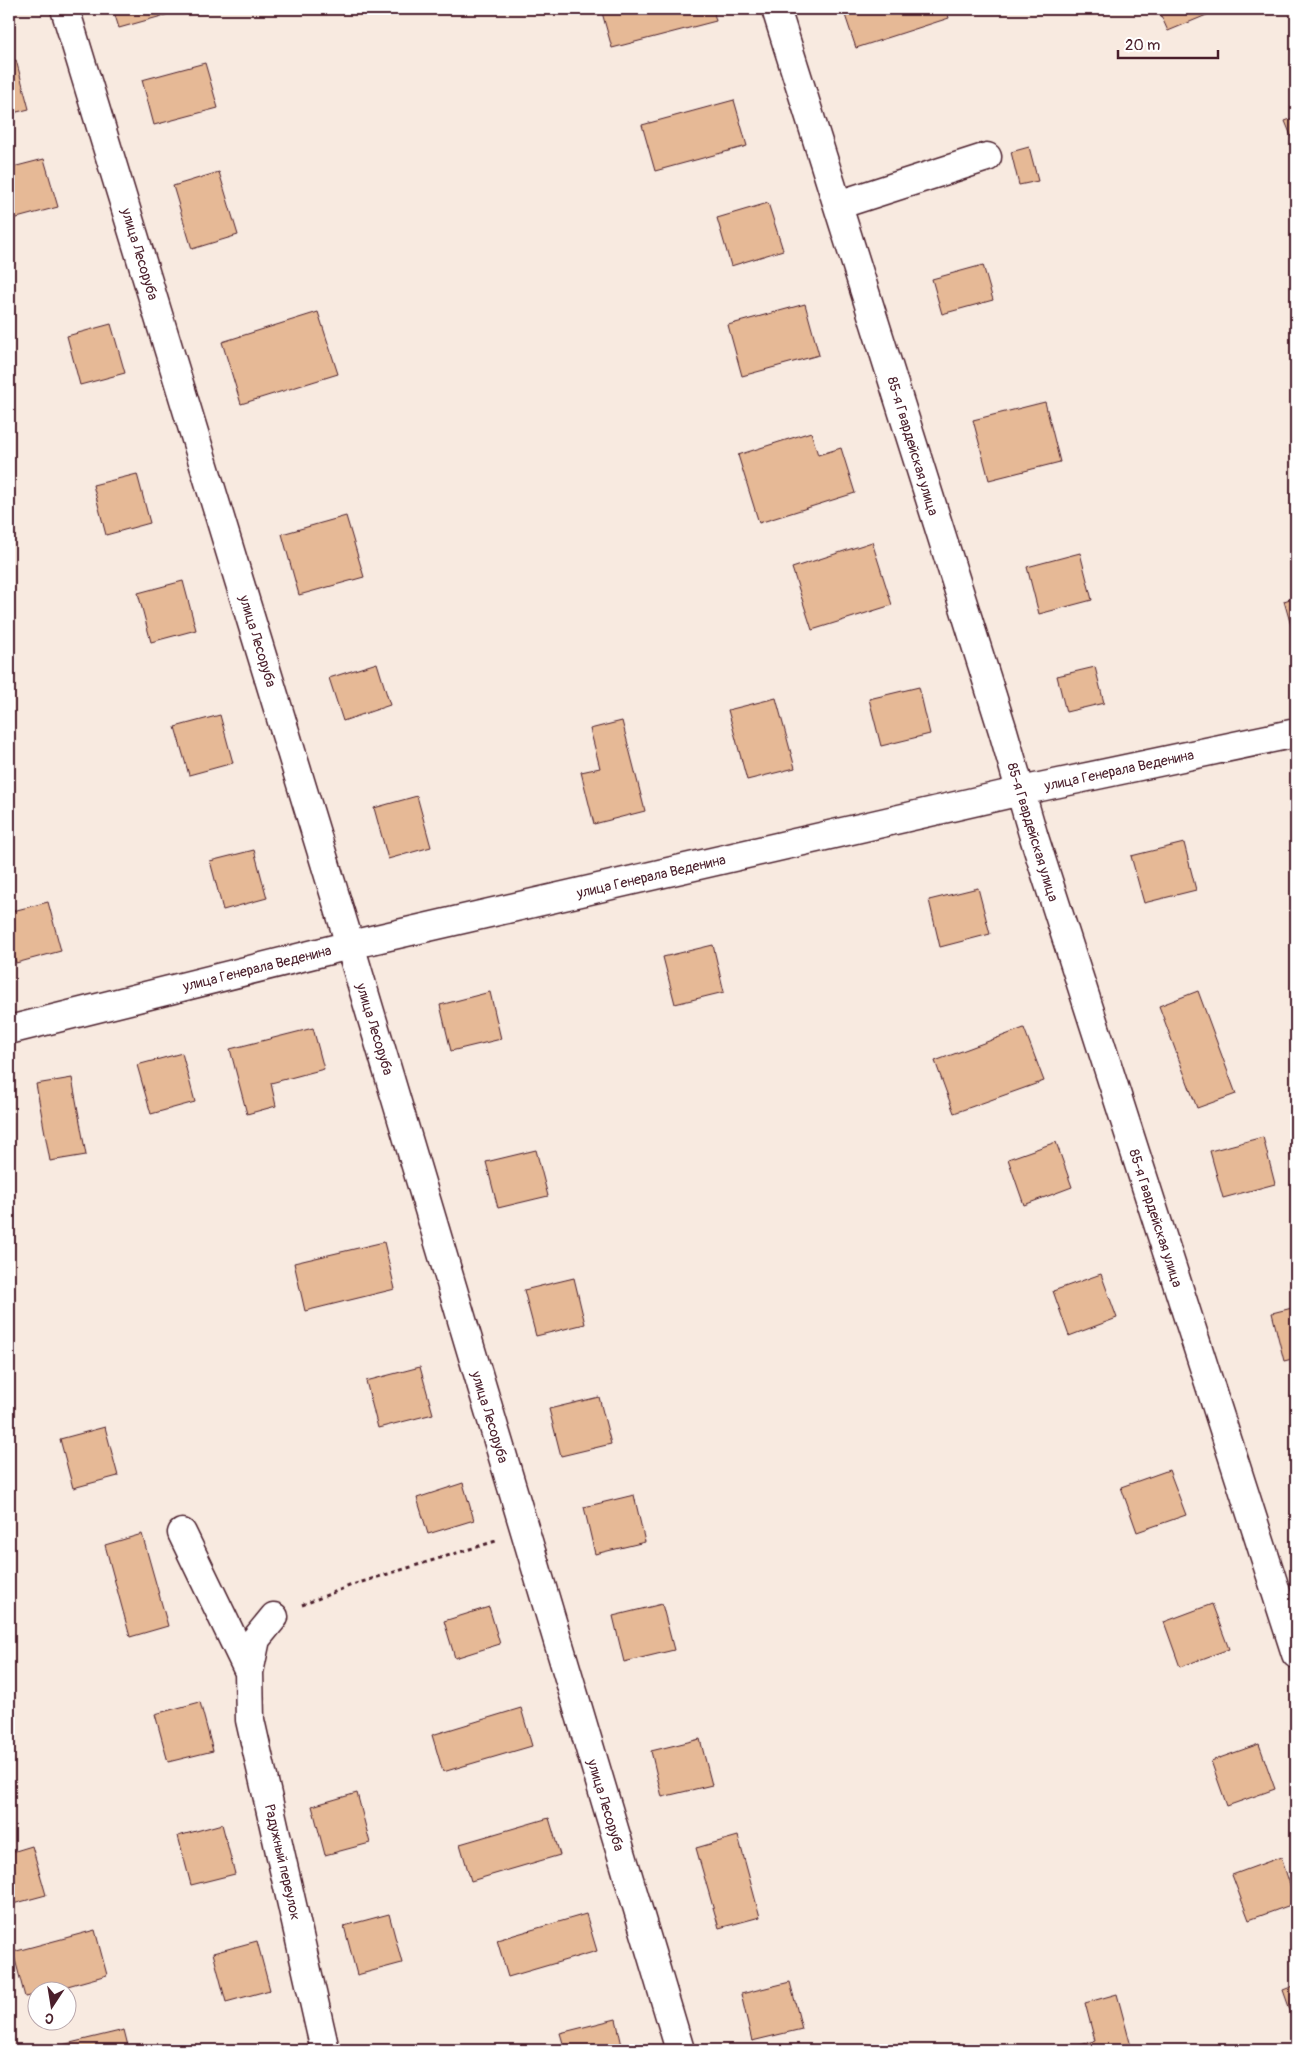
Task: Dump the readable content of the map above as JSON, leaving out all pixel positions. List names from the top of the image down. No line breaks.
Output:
{"streets":{"street":["улица Лесоруба","85-я Гвардейская улица","улица Генерала Веденина","Радужный переулок"]},"crossings":[["улица Лесоруба","улица Генерала Веденина"],["85-я Гвардейская улица","улица Генерала Веденина"]],"scale_bar":"20 m","north":"bottom"}
